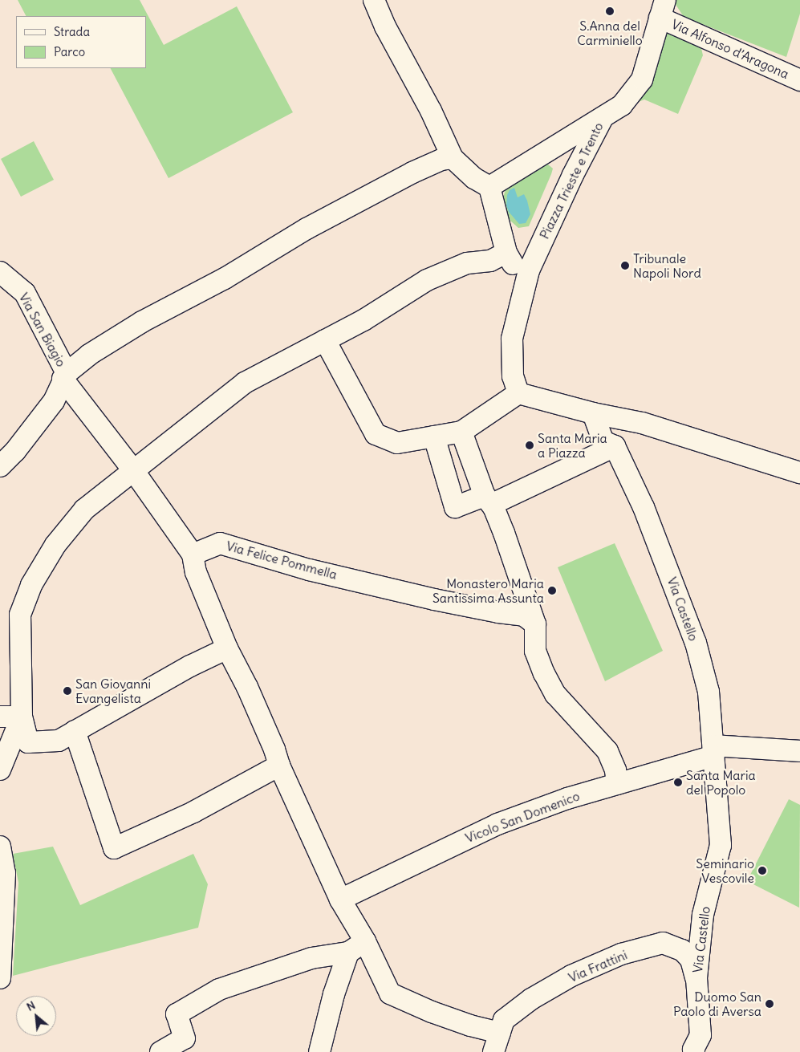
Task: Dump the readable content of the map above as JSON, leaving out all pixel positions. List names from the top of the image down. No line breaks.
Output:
{"streets":{"street":["Via Alfonso d’Aragona","Piazza Trieste e Trento","Via San Biagio","Via Felice Pommella","Via Castello","Vicolo San Domenico","Via Frattini"]},"crossings":[["Via Castello","Vicolo San Domenico"],["Via Castello","Via Frattini"]],"places":["S.Anna del Carminiello","Tribunale Napoli Nord","Santa Maria a Piazza","Monastero Maria Santissima Assunta","San Giovanni Evangelista","Santa Maria del Popolo","Seminario Vescovile","Duomo San Paolo di Aversa"],"legend":["Strada","Parco"],"north":"top left"}
